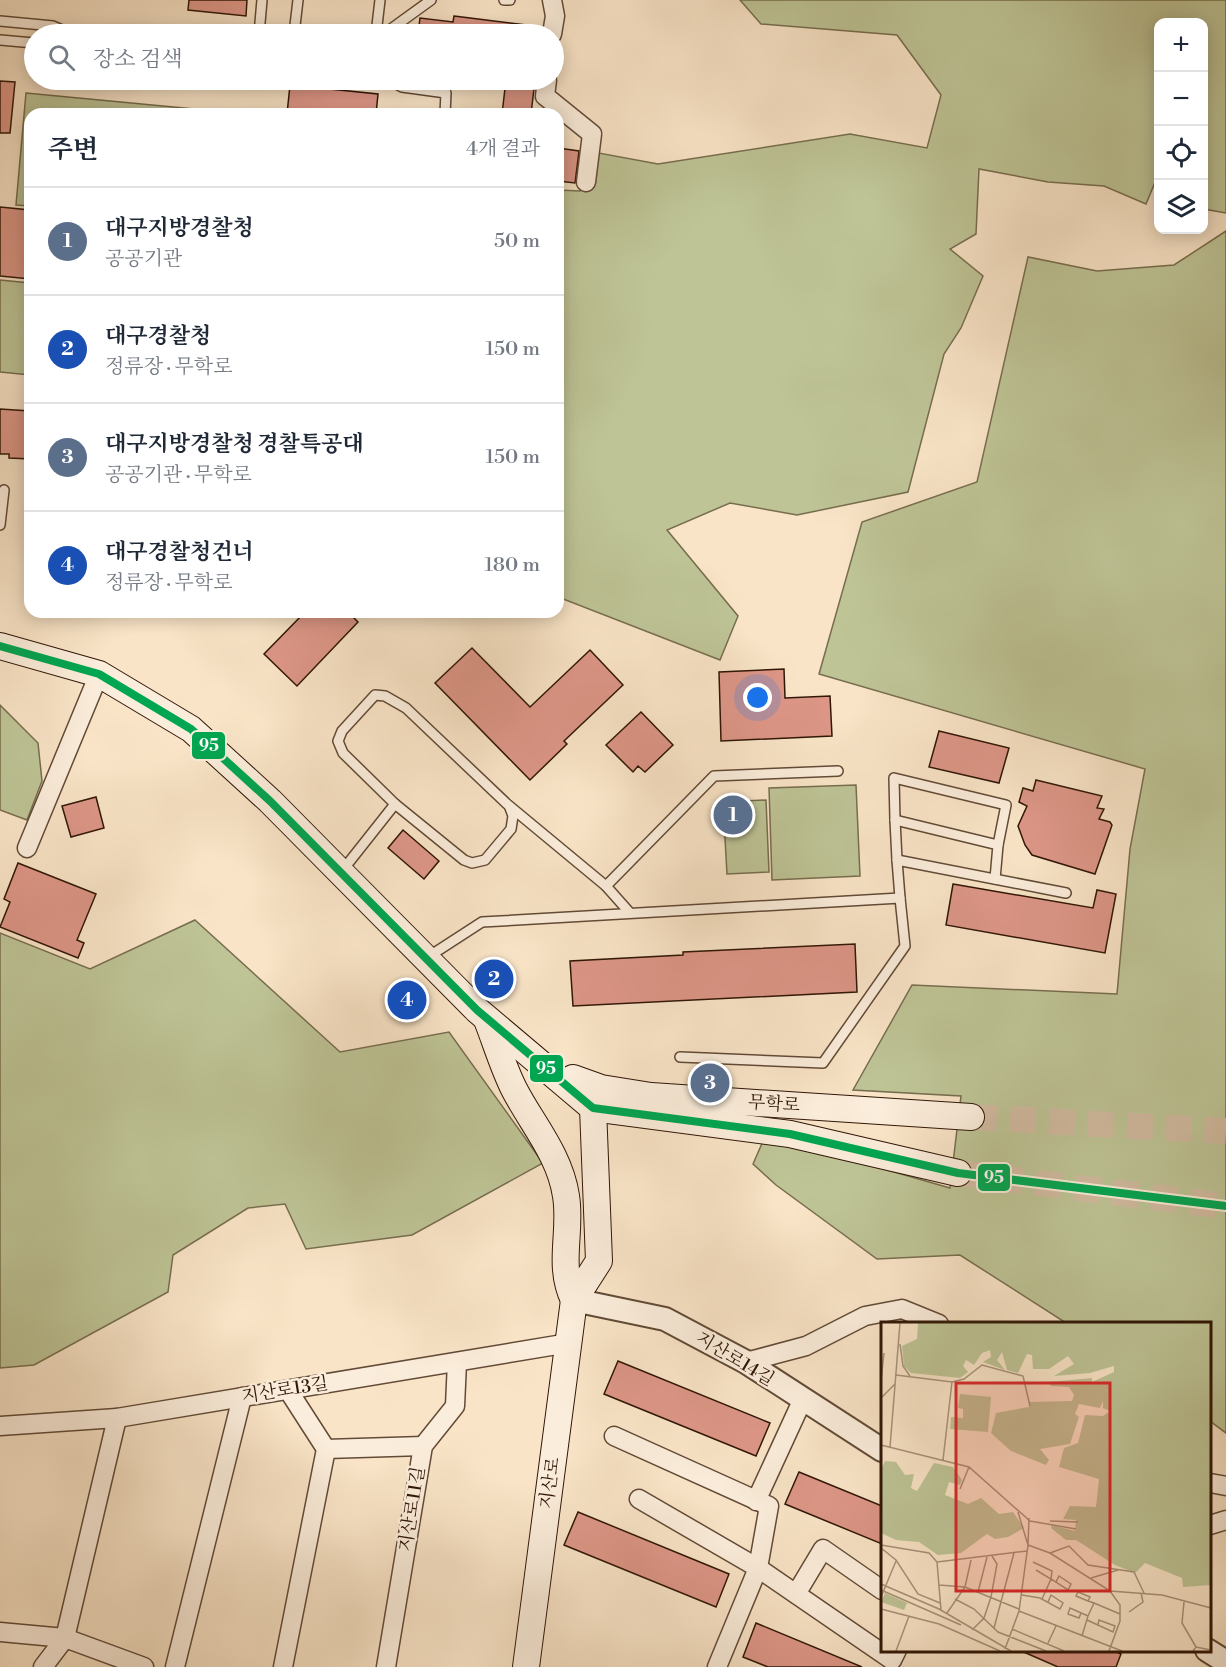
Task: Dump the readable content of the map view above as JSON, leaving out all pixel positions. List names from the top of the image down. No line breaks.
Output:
{"streets":{"main road":["무학로","지산로"],"street":["지산로14길","지산로13길","지산로11길"]},"crossings":[["무학로","지산로"],["지산로14길","지산로"],["지산로13길","지산로"],["지산로13길","지산로11길"]],"lines":["transit line 95"],"page":{"map_buttons":["+","−"],"search":"장소 검색","heading":["주변","4개 결과"],"list":[{"mark":"1","name":"대구지방경찰청","note":"공공기관","value":"50 m"},{"mark":"2","name":"대구경찰청","note":"정류장 · 무학로","value":"150 m"},{"mark":"3","name":"대구지방경찰청 경찰특공대","note":"공공기관 · 무학로","value":"150 m"},{"mark":"4","name":"대구경찰청건너","note":"정류장 · 무학로","value":"180 m"}],"pins":["1","2","4","3"]}}
